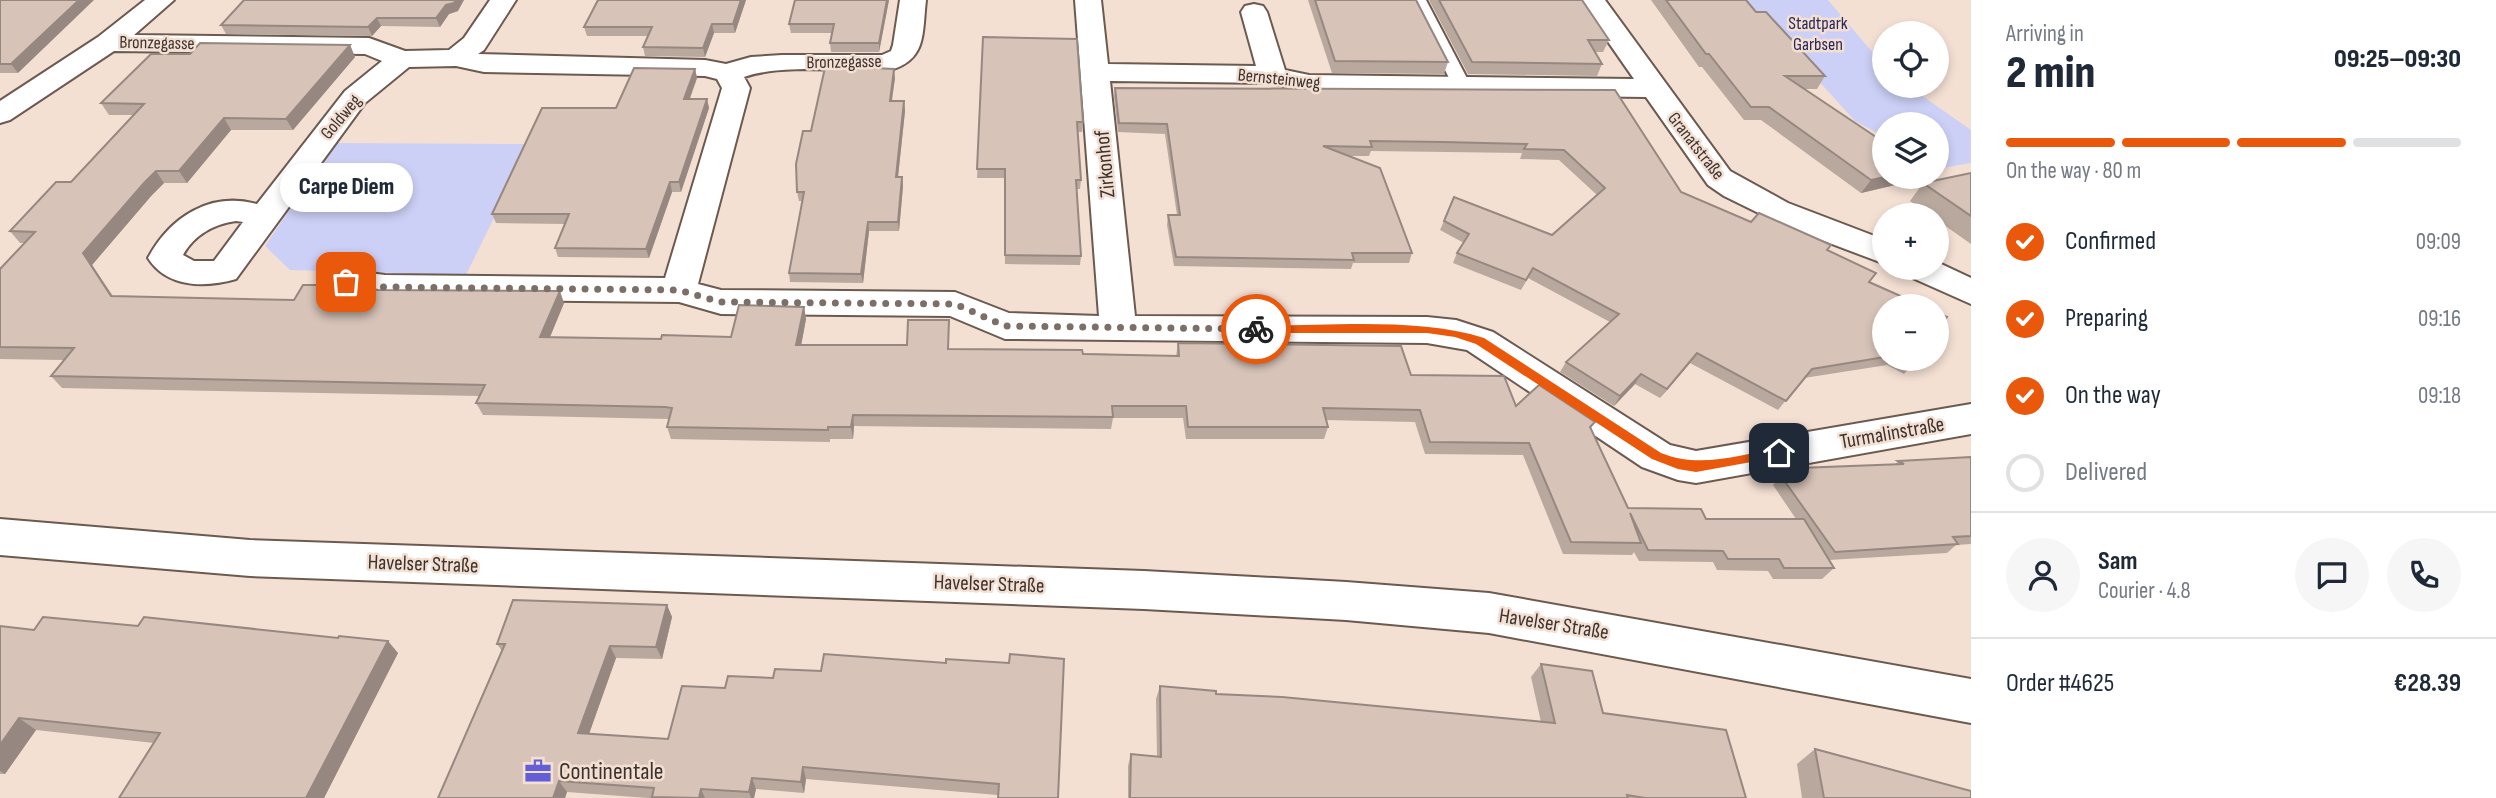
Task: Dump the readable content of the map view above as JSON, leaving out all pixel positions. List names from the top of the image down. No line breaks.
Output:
{"streets":{"street":["Bronzegasse","Bernsteinweg","Goldweg","Granatstraße","Zirkonhof","Turmalinstraße","Havelser Straße"]},"crossings":[["Bronzegasse","Goldweg"],["Bernsteinweg","Granatstraße"],["Bernsteinweg","Zirkonhof"],["Zirkonhof","Turmalinstraße"]],"parks":["Stadtpark Garbsen"],"places":{"other":["Carpe Diem"],"office":["Continentale"]},"page":{"heading":["2 min","Arriving in","09:25–09:30"],"panel":["Sam","Courier · 4.8","Order #4625","€28.39"],"map_buttons":["+","−"],"bar":"On the way · 80 m","bubble":"Carpe Diem","list":[["Confirmed","09:09"],["Preparing","09:16"],["On the way","09:18"],"Delivered"]}}
